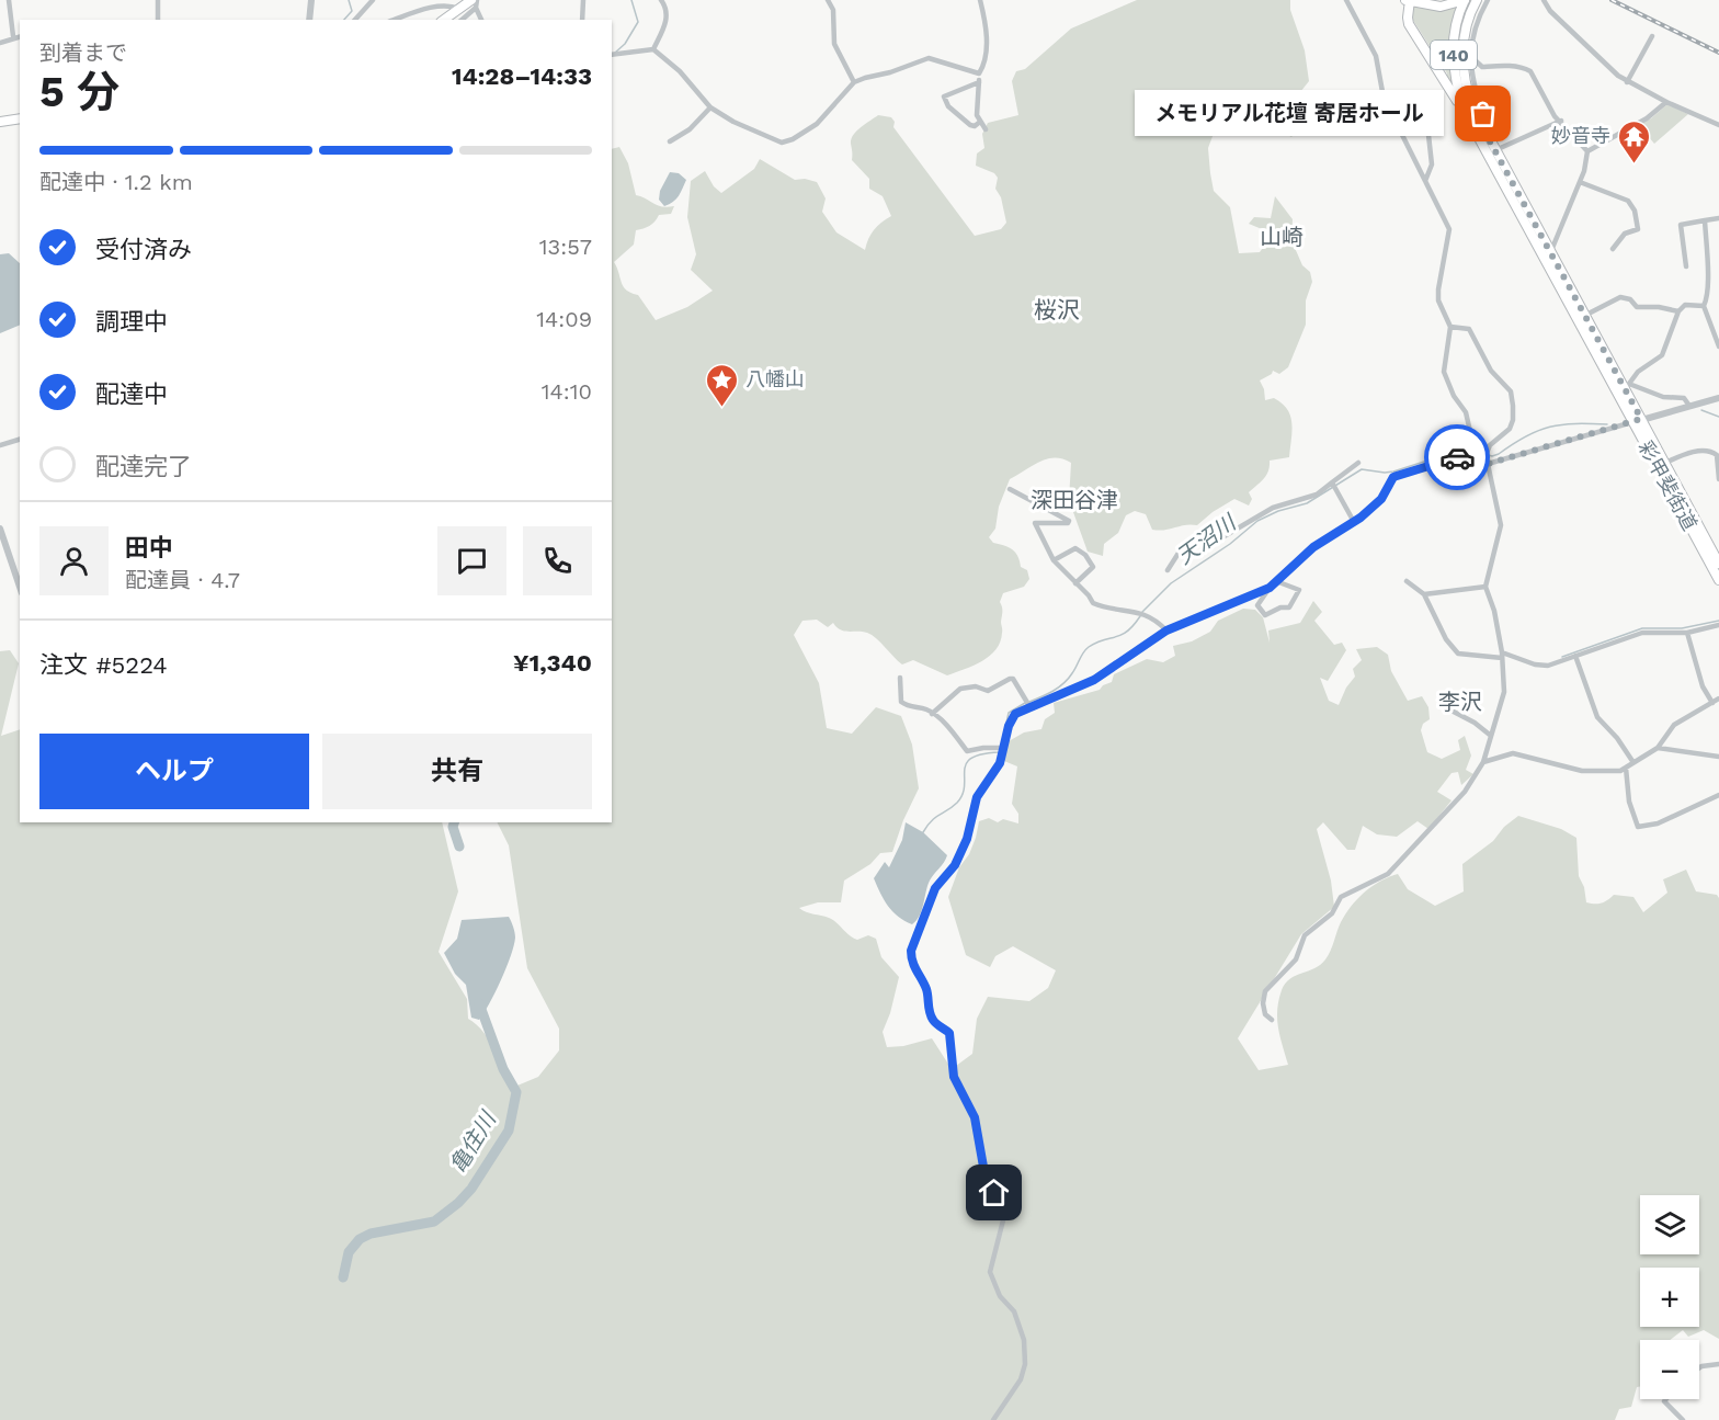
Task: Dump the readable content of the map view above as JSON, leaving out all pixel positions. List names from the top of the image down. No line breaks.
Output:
{"streets":{"highway":["140","彩甲斐街道"]},"districts":["山崎","桜沢","深田谷津","李沢"],"water":["天沼川","亀住川"],"places":{"other":["メモリアル花壇 寄居ホール"],"temple":["妙音寺"],"place":["八幡山"]},"page":{"heading":["5 分","到着まで","14:28–14:33"],"panel":["田中","配達員 · 4.7","注文 #5224","¥1,340"],"bubble":"メモリアル花壇 寄居ホール","bar":"配達中 · 1.2 km","list":[["受付済み","13:57"],["調理中","14:09"],["配達中","14:10"],"配達完了"],"buttons":["ヘルプ","共有"],"map_buttons":["+","−"]}}
